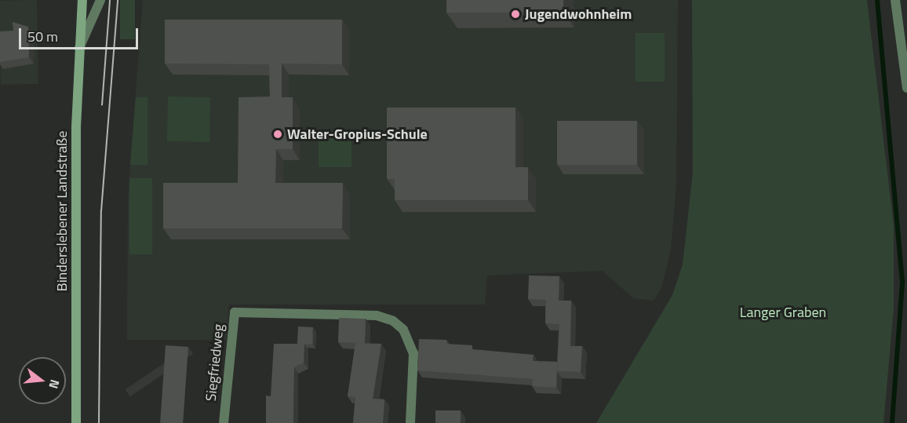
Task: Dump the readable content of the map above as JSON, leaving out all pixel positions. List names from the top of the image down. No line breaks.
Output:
{"streets":{"main road":["Binderslebener Landstraße"],"street":["Siegfriedweg"]},"parks":["Langer Graben"],"places":["Jugendwohnheim","Walter-Gropius-Schule"],"scale_bar":"50 m","north":"right"}
